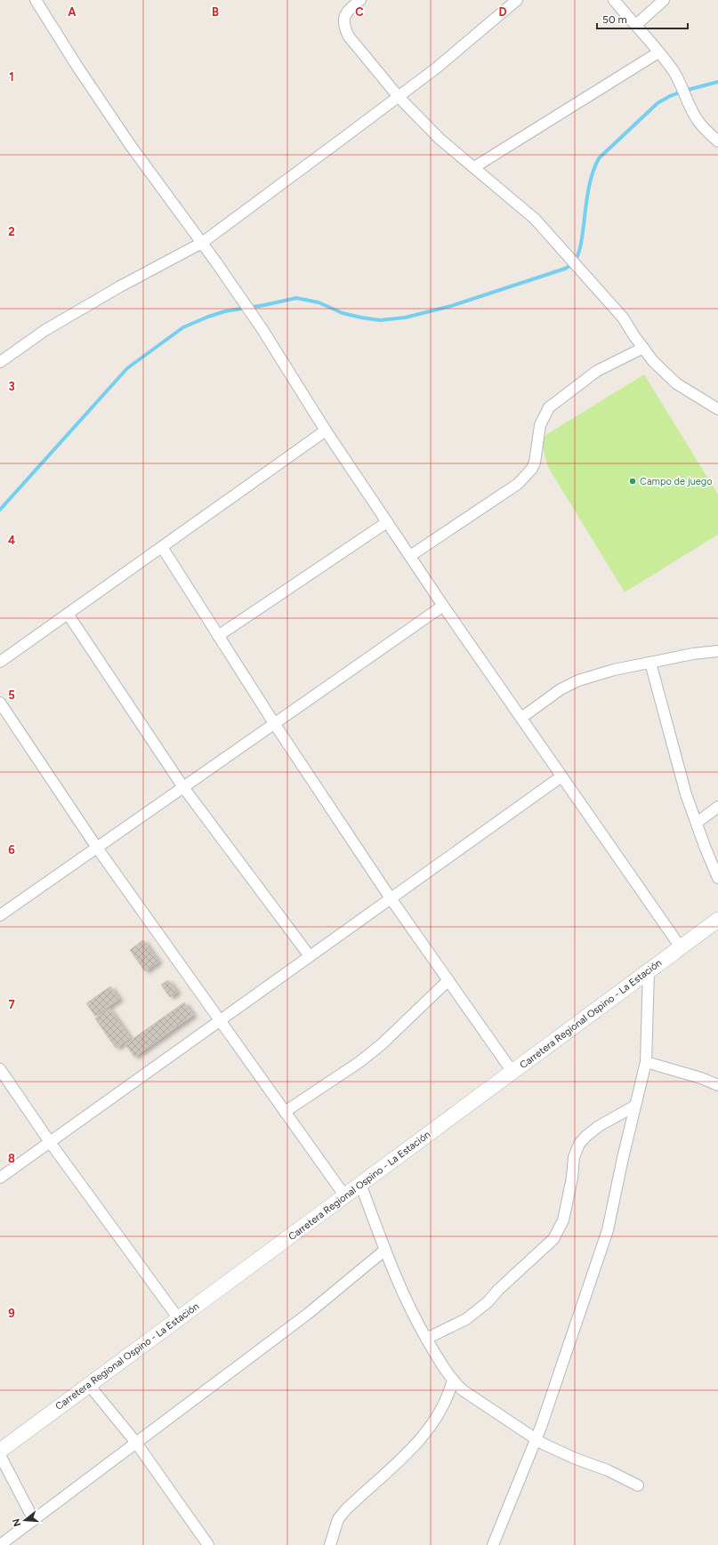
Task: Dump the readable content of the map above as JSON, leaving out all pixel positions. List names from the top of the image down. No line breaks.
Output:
{"streets":{"main road":["Carretera Regional Ospino - La Estación"]},"places":["Campo de juego"],"scale_bar":"50 m","north":"left","grid":{"columns":["A","B","C","D"],"rows":["1","2","3","4","5","6","7","8","9"]}}
